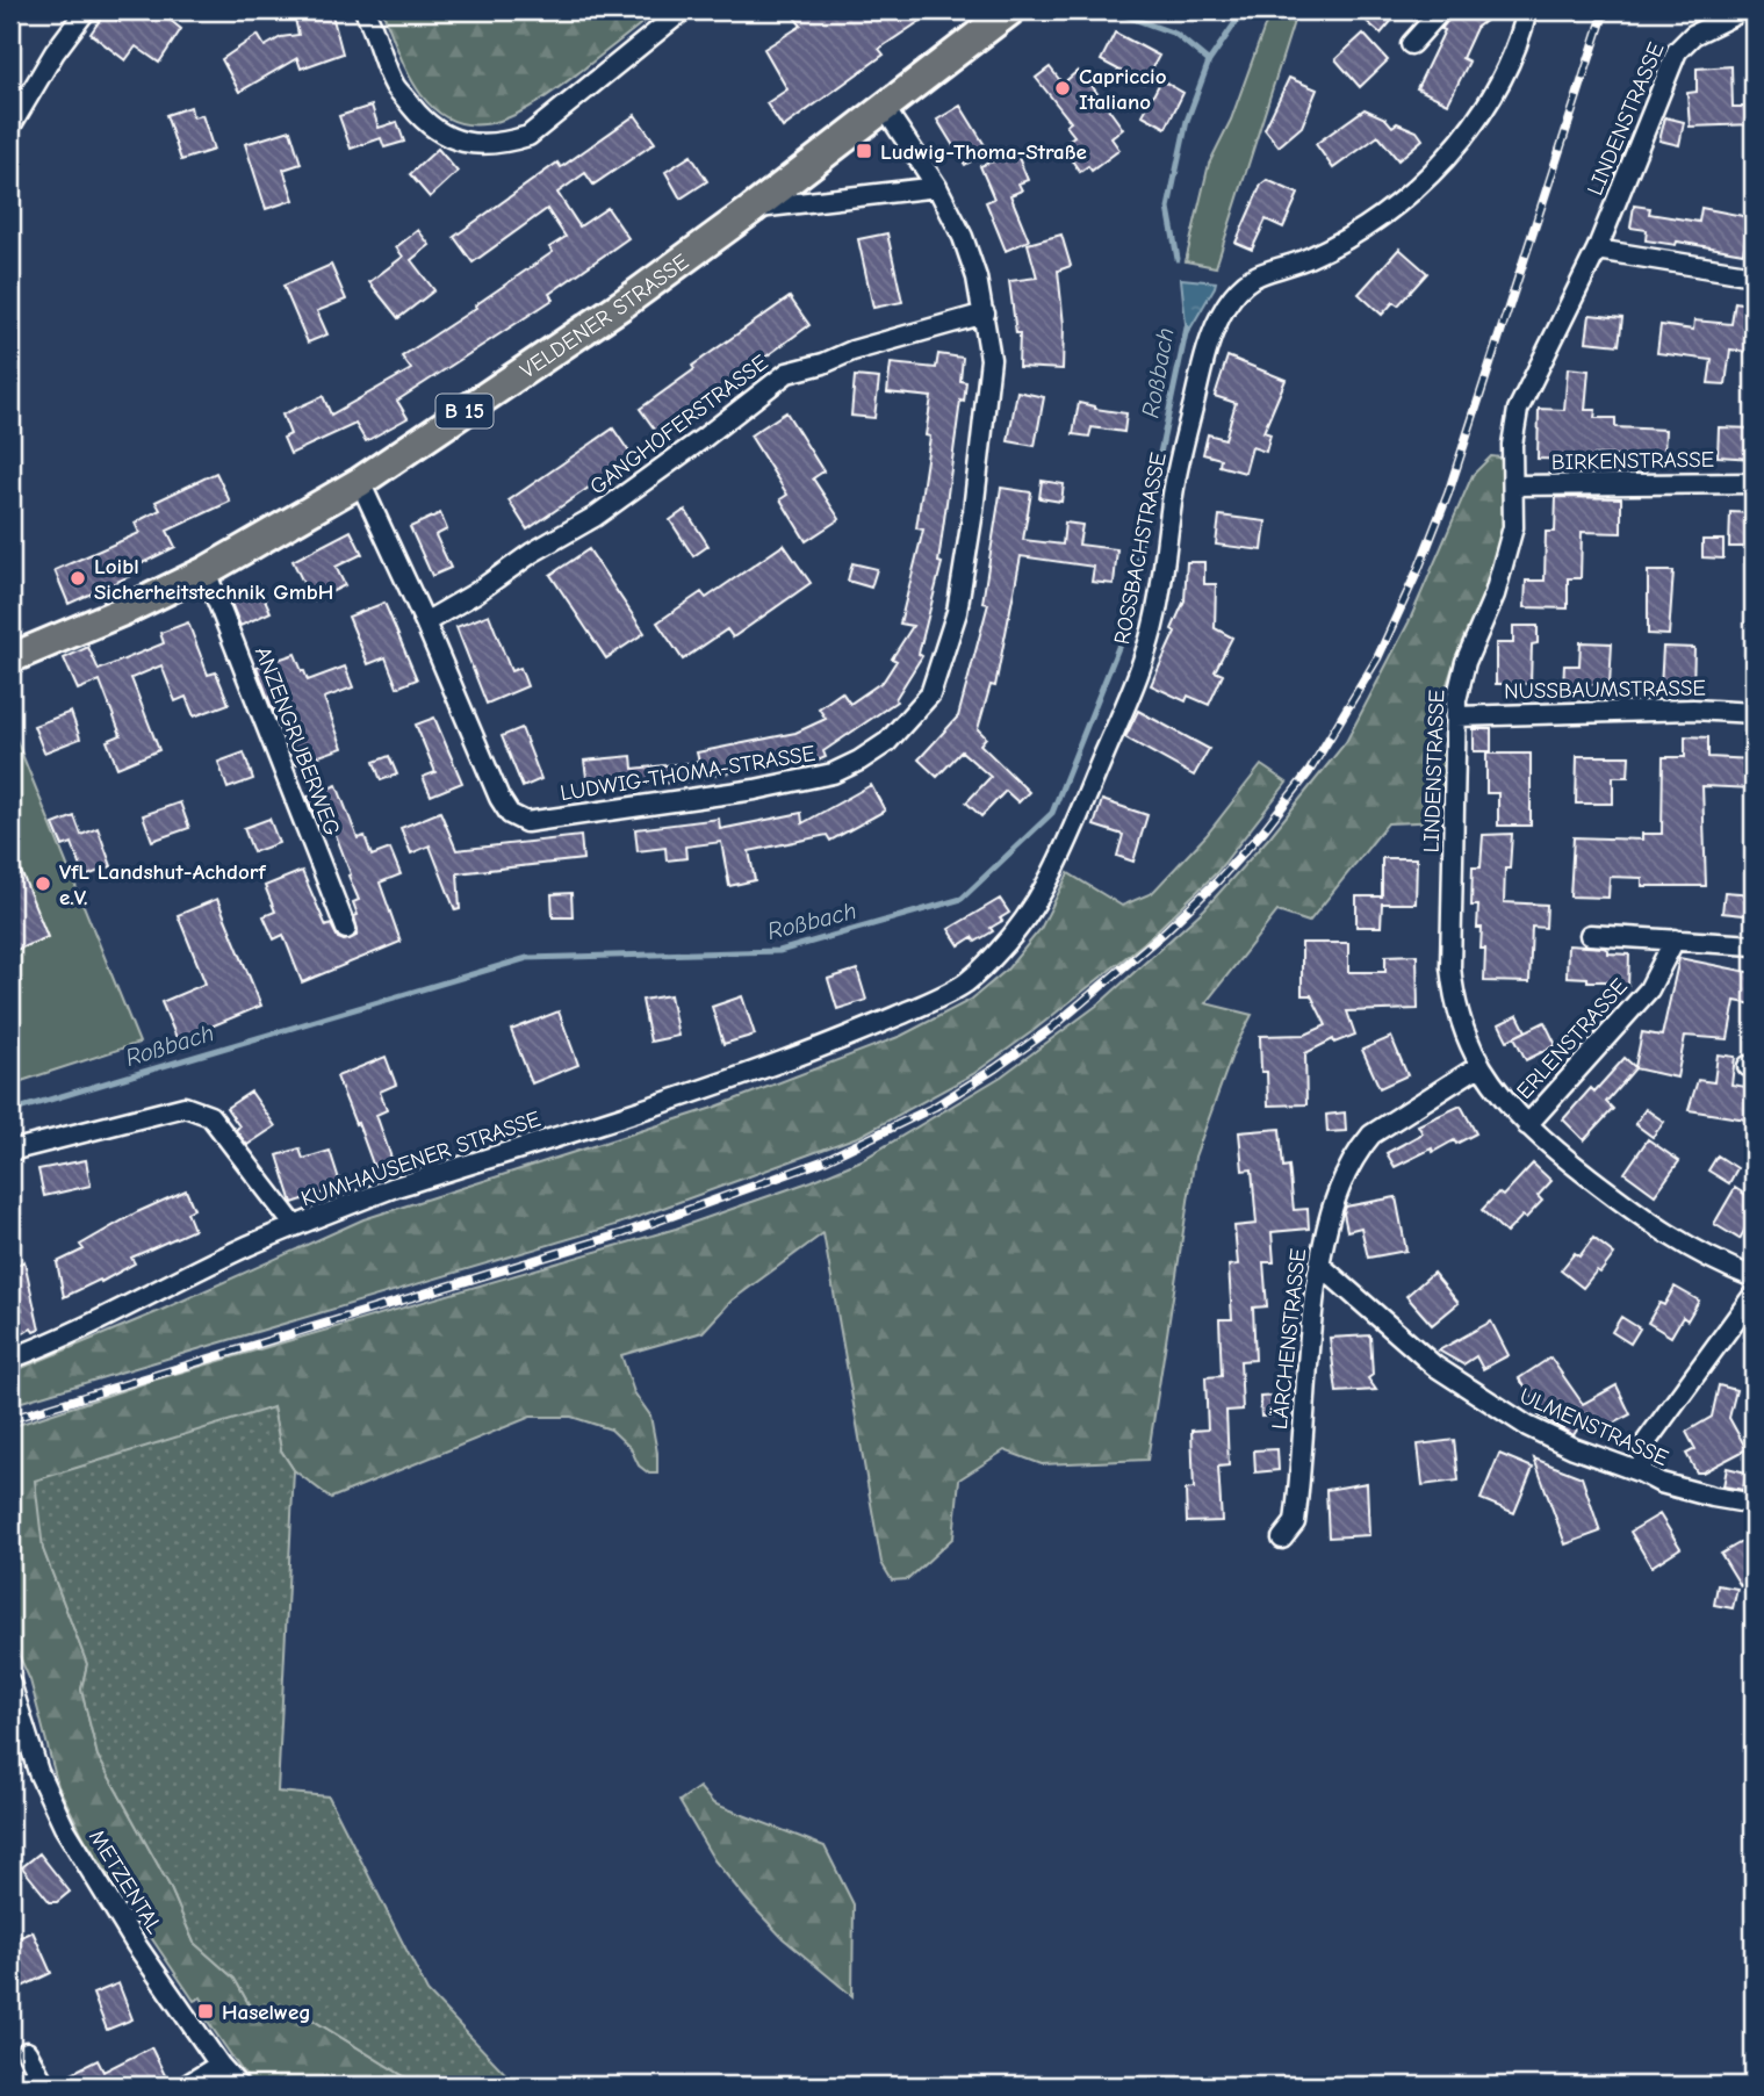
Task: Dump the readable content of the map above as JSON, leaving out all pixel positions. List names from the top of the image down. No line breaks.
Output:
{"streets":{"main road":["VELDENER STRASSE","B 15"],"street":["LINDENSTRASSE","GANGHOFERSTRASSE","BIRKENSTRASSE","ROSSBACHSTRASSE","NUSSBAUMSTRASSE","ANZENGRUBERWEG","LUDWIG-THOMA-STRASSE","ERLENSTRASSE","KUMHAUSENER STRASSE","LÄRCHENSTRASSE","ULMENSTRASSE","METZENTAL"]},"crossings":[["LINDENSTRASSE","BIRKENSTRASSE"],["LINDENSTRASSE","NUSSBAUMSTRASSE"],["LINDENSTRASSE","ERLENSTRASSE"],["LINDENSTRASSE","LÄRCHENSTRASSE"],["VELDENER STRASSE","ANZENGRUBERWEG"],["VELDENER STRASSE","LUDWIG-THOMA-STRASSE"],["GANGHOFERSTRASSE","LUDWIG-THOMA-STRASSE"],["ROSSBACHSTRASSE","KUMHAUSENER STRASSE"],["LÄRCHENSTRASSE","ULMENSTRASSE"]],"water":["Roßbach"],"places":{"other":["Capriccio Italiano","Loibl Sicherheitstechnik GmbH","VfL Landshut-Achdorf e.V."],"transit":["Ludwig-Thoma-Straße","Haselweg"]}}
